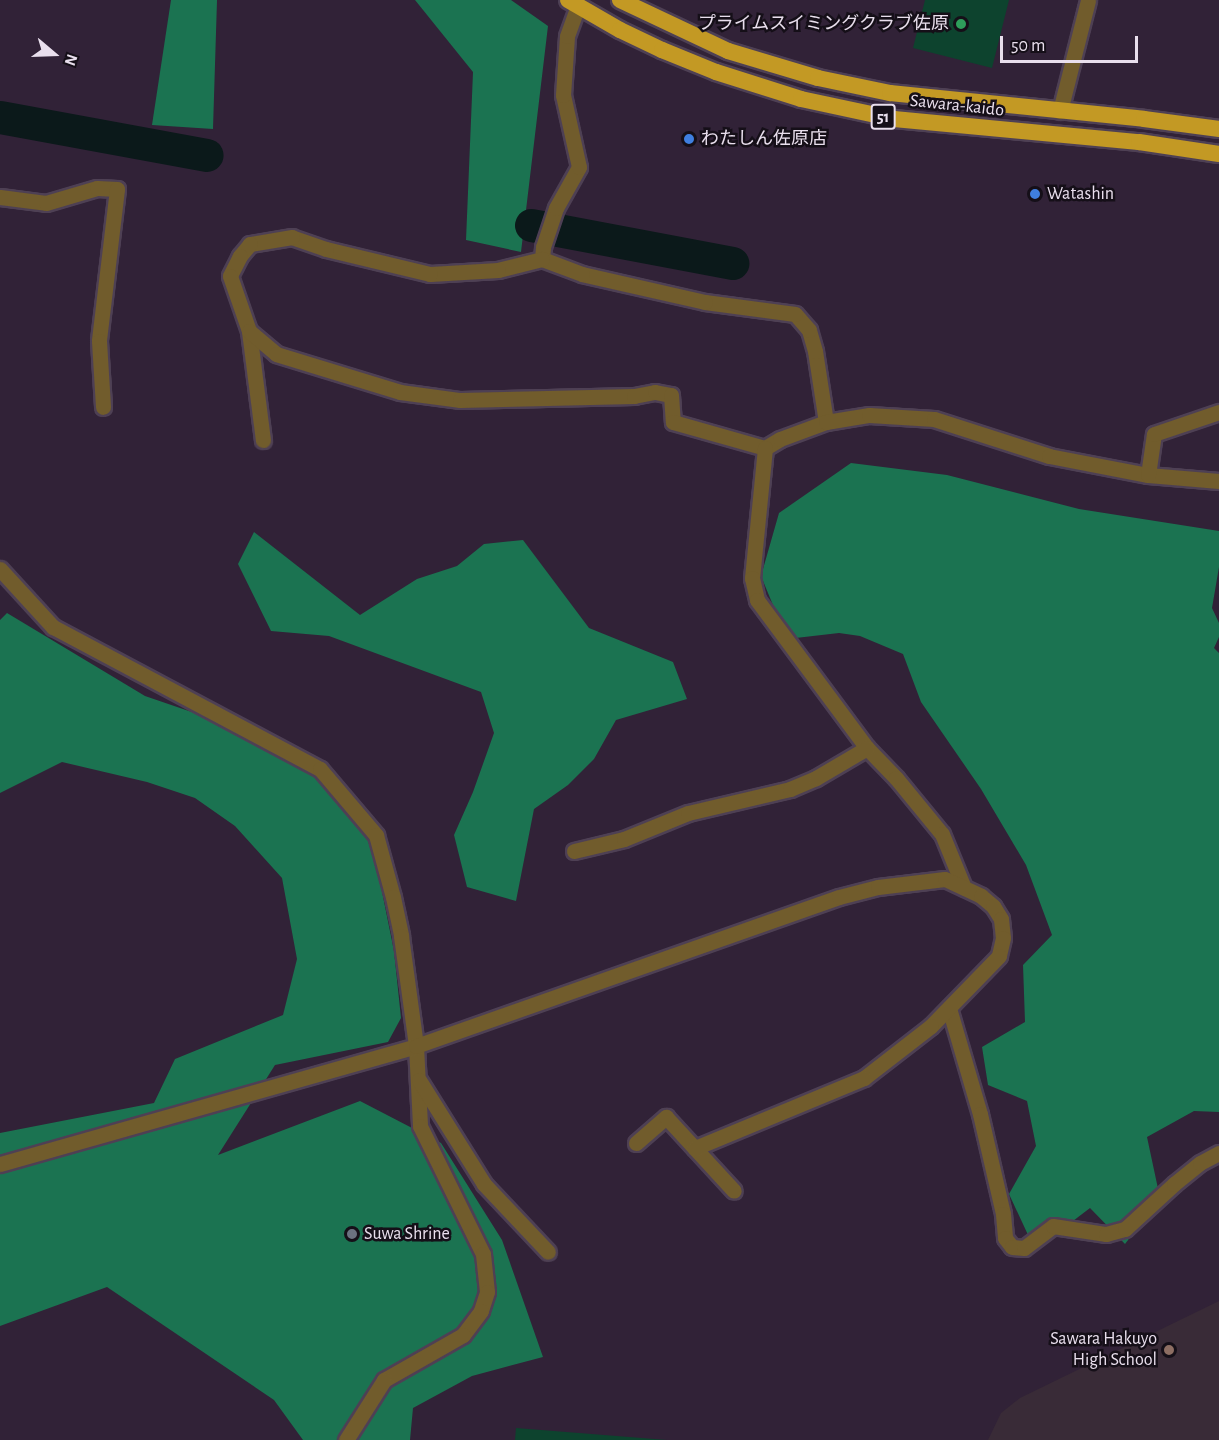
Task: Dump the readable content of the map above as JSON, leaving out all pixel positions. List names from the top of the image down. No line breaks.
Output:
{"streets":{"highway":["Sawara-kaido","51"]},"places":["プライムスイミングクラブ佐原","わたしん佐原店","Watashin","Suwa Shrine","Sawara Hakuyo High School"],"scale_bar":"50 m","north":"right"}
